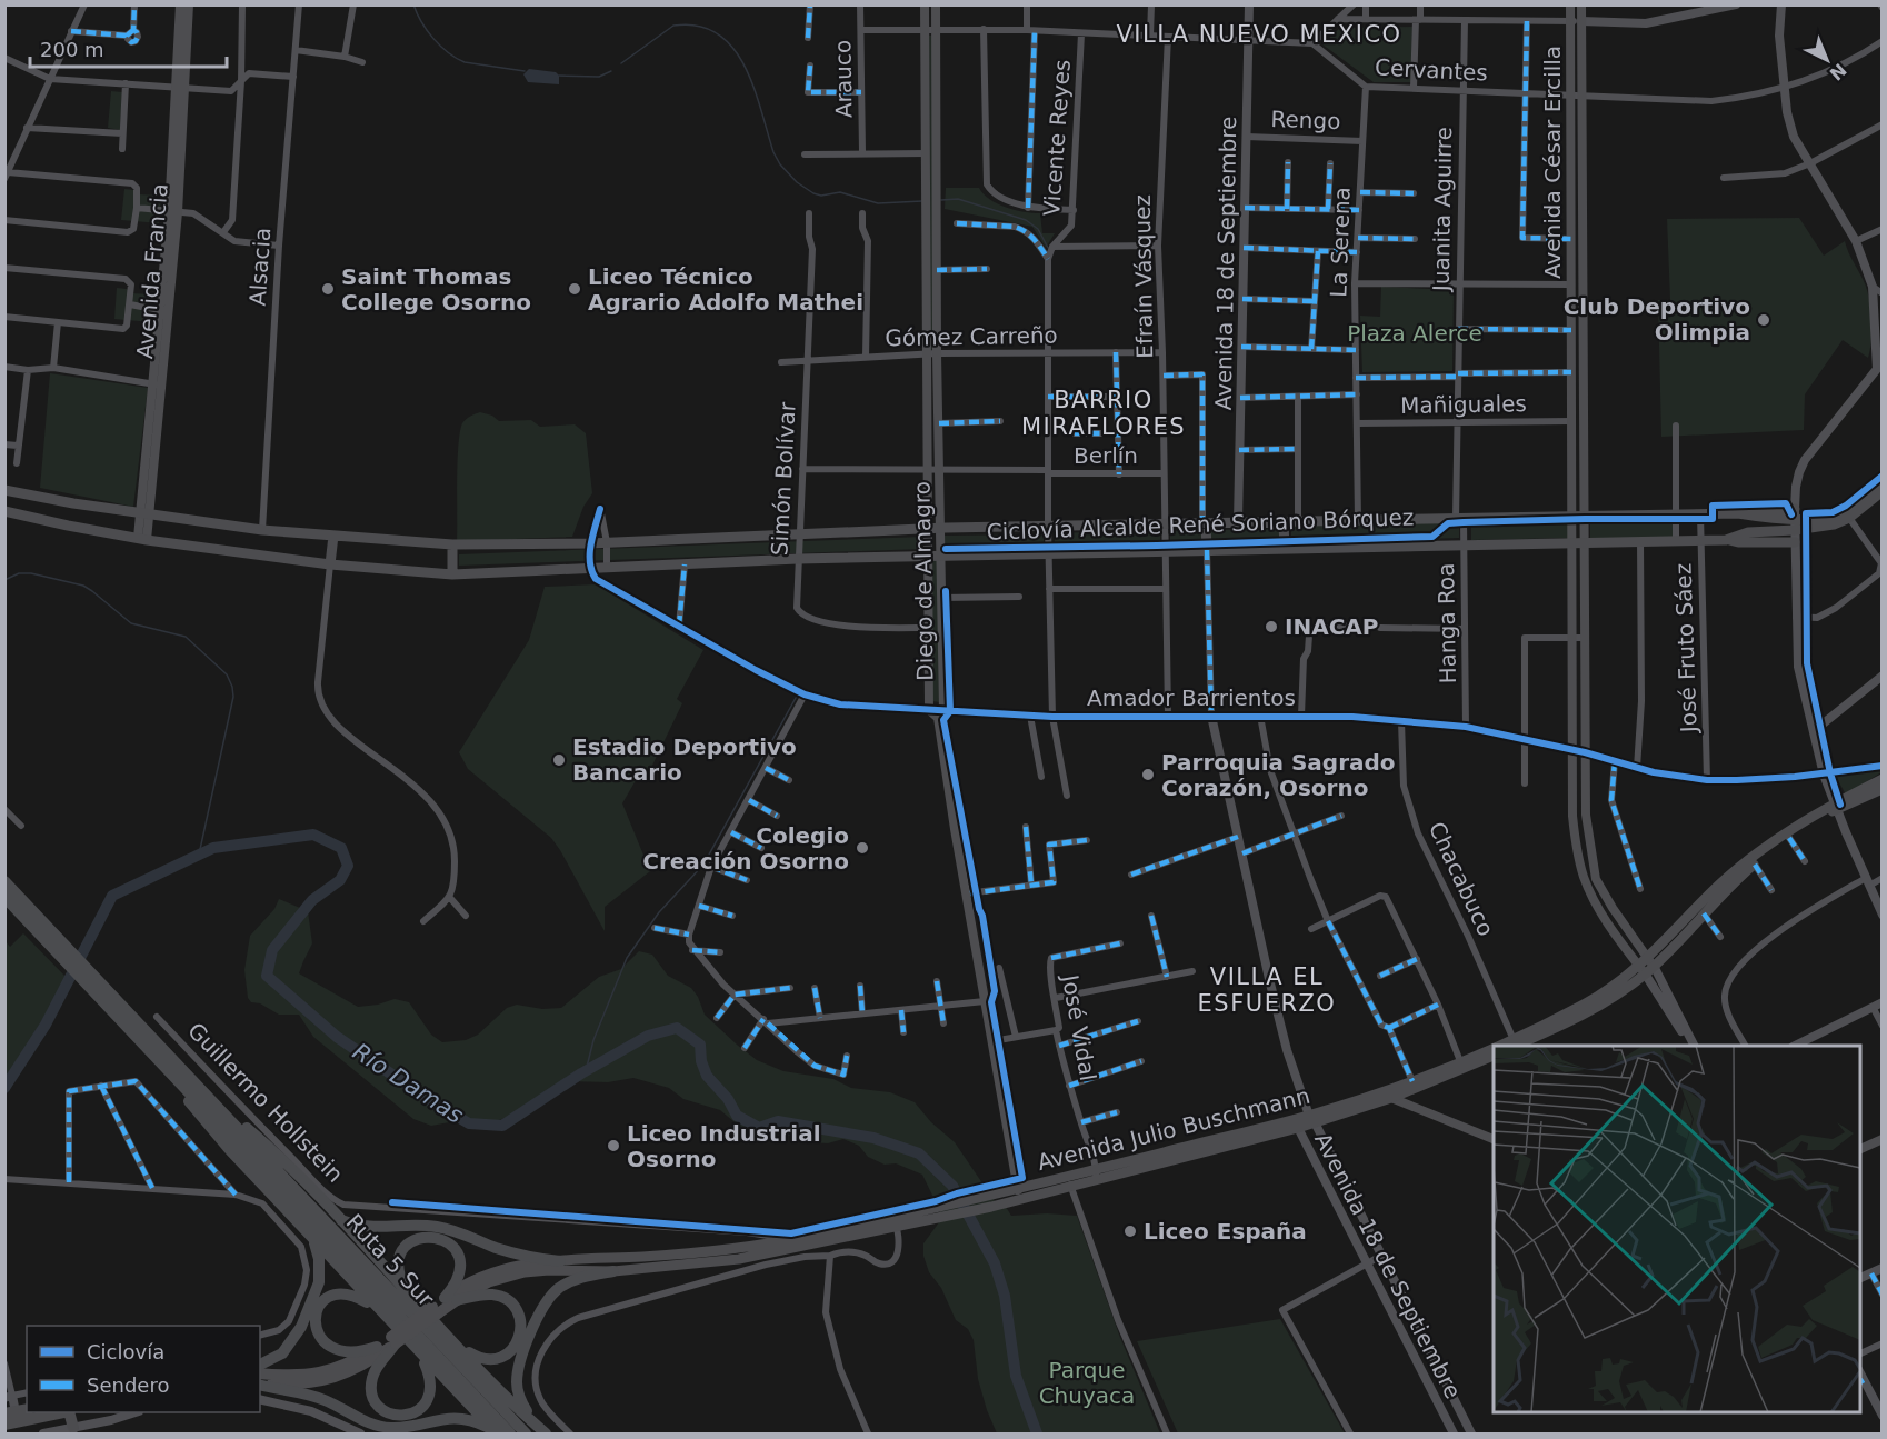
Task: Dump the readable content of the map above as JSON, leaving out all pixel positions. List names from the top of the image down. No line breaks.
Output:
{"streets":{"highway":["Avenida Julio Buschmann","Ruta 5 Sur"],"main road":["Avenida César Ercilla","Avenida Francia","Diego de Almagro"],"street":["Cervantes","Arauco","Rengo","Vicente Reyes","Juanita Aguirre","La Serena","Avenida 18 de Septiembre","Alsacia","Efraín Vásquez","Gómez Carreño","Mañiguales","Berlín","Simón Bolívar","Hanga Roa","José Fruto Sáez","Amador Barrientos","Chacabuco","José Vidal","Guillermo Hollstein"],"cycle path":["Ciclovía Alcalde René Soriano Bórquez"]},"crossings":[["Cervantes","Avenida César Ercilla"],["Cervantes","Juanita Aguirre"],["Cervantes","La Serena"],["Rengo","La Serena"],["Rengo","Avenida 18 de Septiembre"],["Avenida César Ercilla","Mañiguales"],["Avenida César Ercilla","Amador Barrientos"],["Avenida César Ercilla","Avenida Julio Buschmann"],["Juanita Aguirre","Mañiguales"],["Juanita Aguirre","Hanga Roa"],["La Serena","Mañiguales"],["Avenida 18 de Septiembre","Amador Barrientos"],["Avenida 18 de Septiembre","Avenida Julio Buschmann"],["Efraín Vásquez","Gómez Carreño"],["Efraín Vásquez","Berlín"],["Efraín Vásquez","Amador Barrientos"],["Gómez Carreño","Simón Bolívar"],["Gómez Carreño","Diego de Almagro"],["Berlín","Simón Bolívar"],["Berlín","Diego de Almagro"],["Simón Bolívar","Diego de Almagro"],["Diego de Almagro","Amador Barrientos"],["Hanga Roa","Amador Barrientos"],["José Fruto Sáez","Amador Barrientos"],["Amador Barrientos","Chacabuco"],["Chacabuco","Avenida Julio Buschmann"],["José Vidal","Avenida Julio Buschmann"],["Guillermo Hollstein","Avenida Julio Buschmann"]],"districts":["VILLA NUEVO MEXICO","BARRIO MIRAFLORES","VILLA EL ESFUERZO"],"water":["Río Damas"],"parks":["Plaza Alerce","Parque Chuyaca"],"places":["Saint Thomas College Osorno","Liceo Técnico Agrario Adolfo Mathei","Club Deportivo Olimpia","INACAP","Estadio Deportivo Bancario","Parroquia Sagrado Corazón, Osorno","Colegio Creación Osorno","Liceo Industrial Osorno","Liceo España"],"legend":["Ciclovía","Sendero"],"scale_bar":"200 m","north":"bottom right"}
